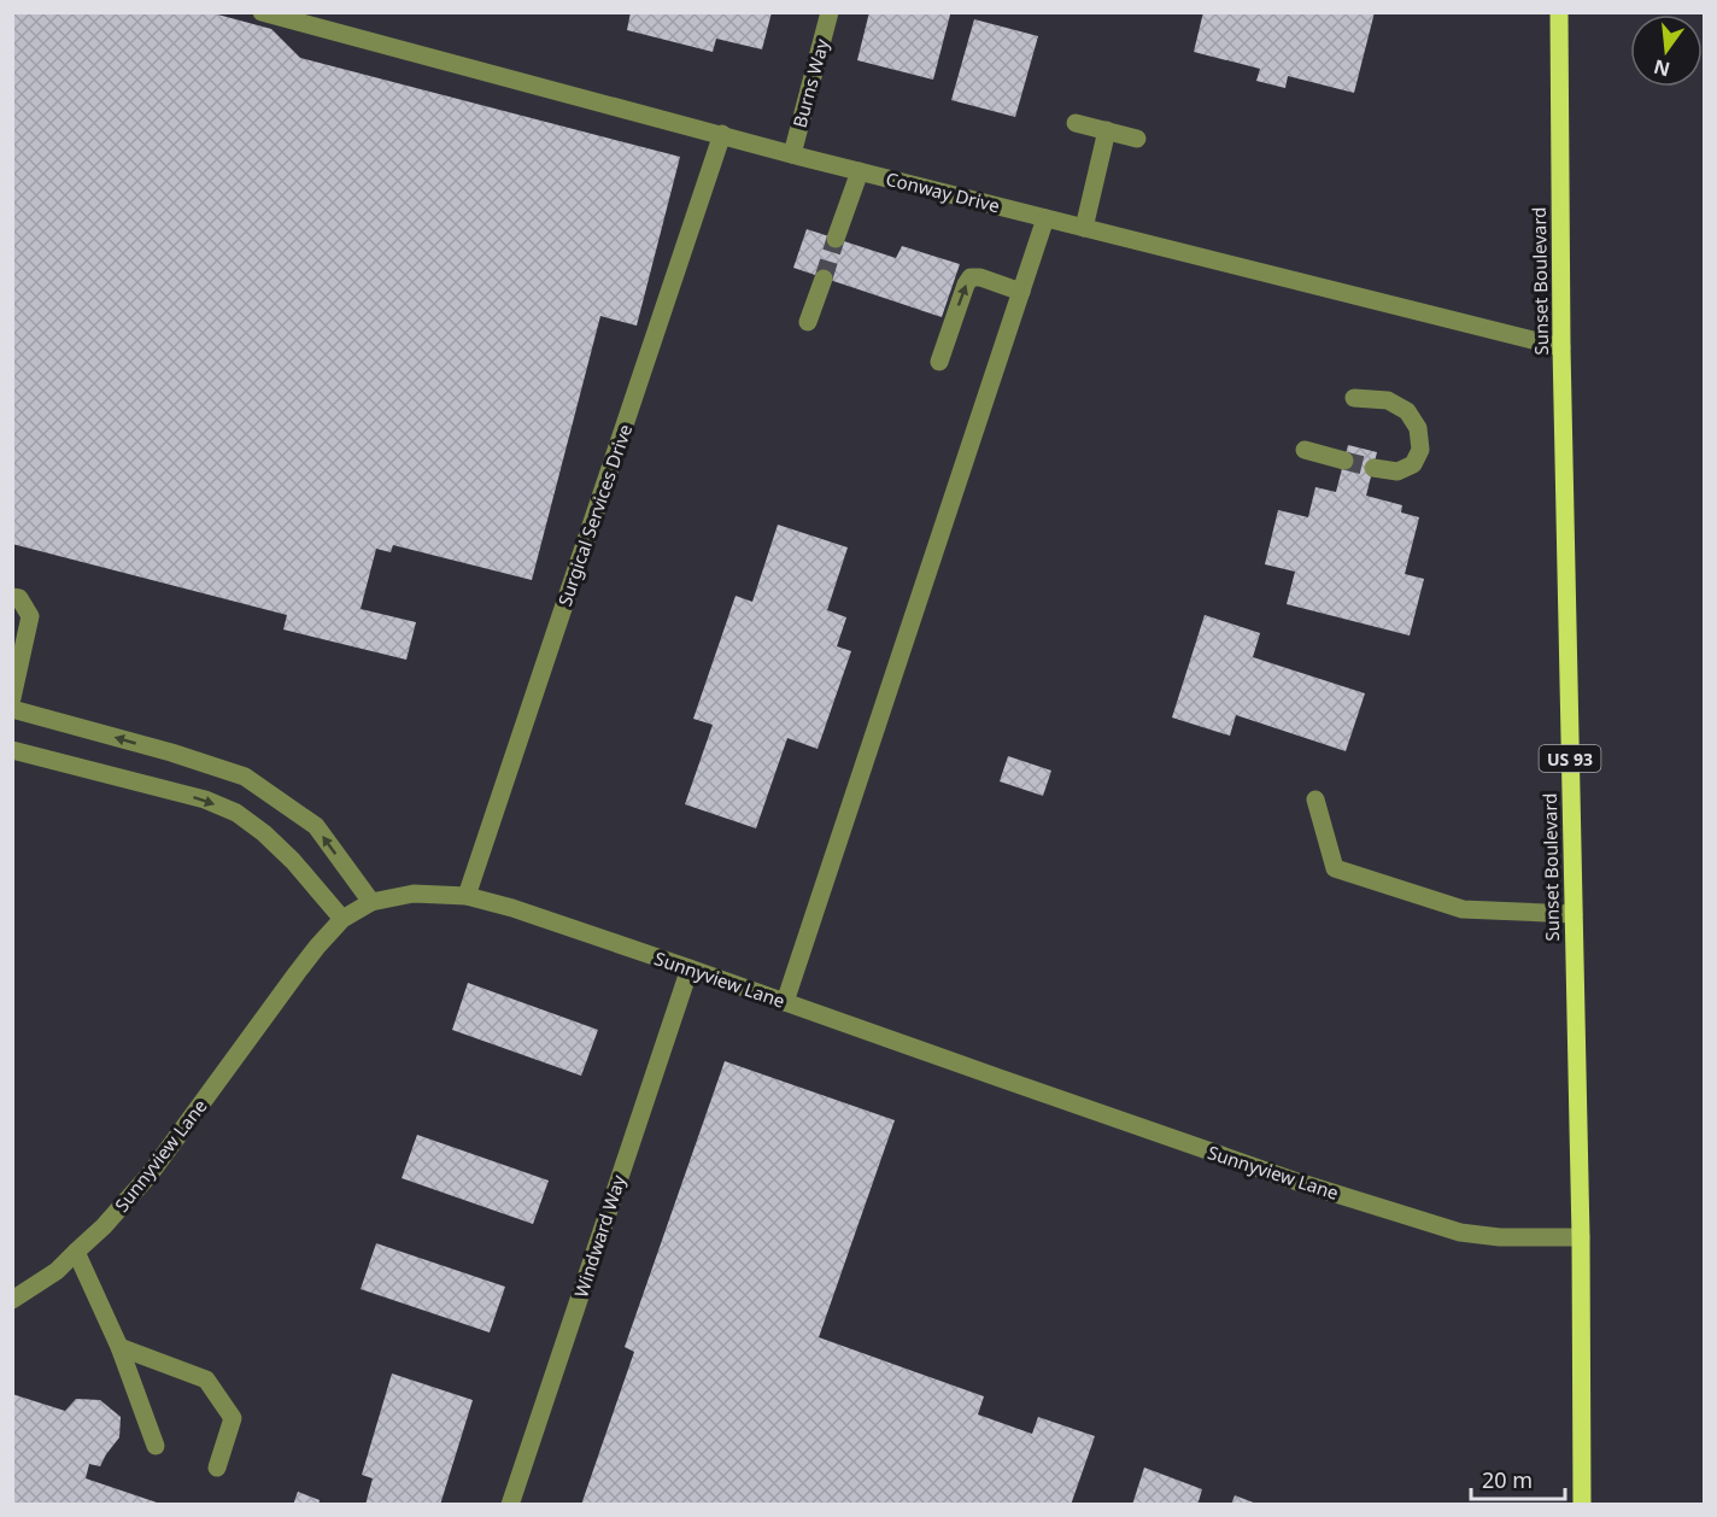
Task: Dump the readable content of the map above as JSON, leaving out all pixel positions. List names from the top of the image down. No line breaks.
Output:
{"streets":{"main road":["Sunset Boulevard","US 93"],"street":["Burns Way","Conway Drive","Surgical Services Drive","Sunnyview Lane","Windward Way"]},"crossings":[["Burns Way","Conway Drive"],["Conway Drive","Sunset Boulevard"],["Conway Drive","Surgical Services Drive"],["Sunset Boulevard","Sunnyview Lane"],["Surgical Services Drive","Sunnyview Lane"],["Sunnyview Lane","Windward Way"]],"scale_bar":"20 m","north":"bottom"}
